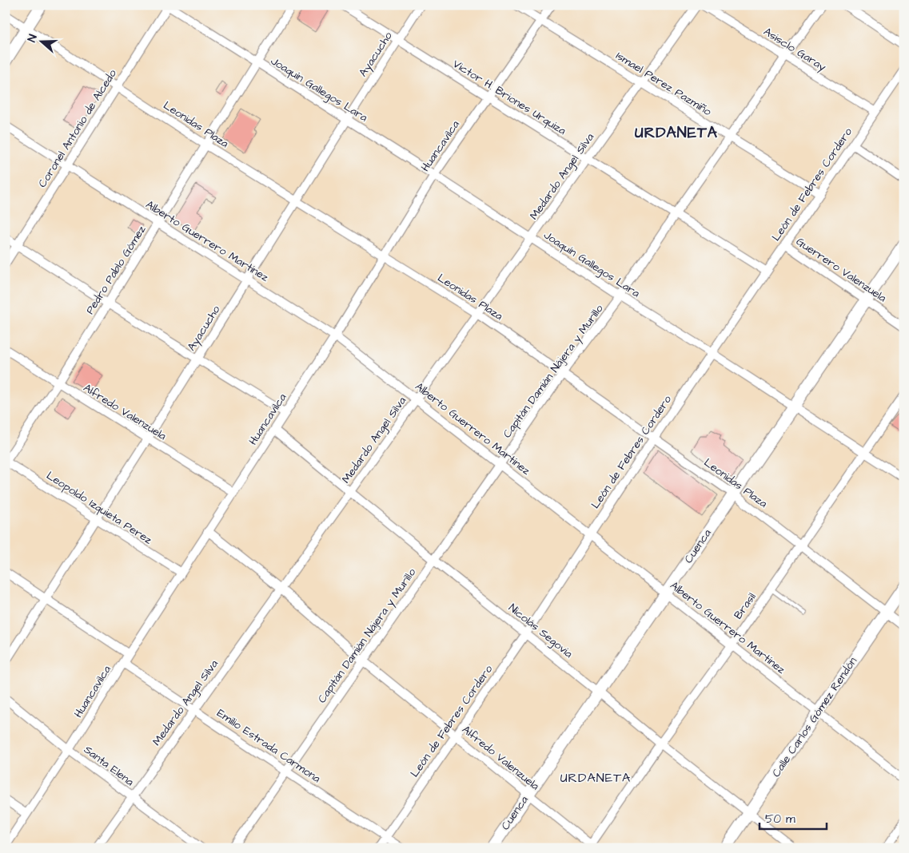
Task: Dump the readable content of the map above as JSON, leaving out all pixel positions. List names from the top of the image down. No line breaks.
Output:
{"streets":{"main road":["Cuenca","Calle Carlos Gómez Rendón"],"street":["Asisclo Garay","Ayacucho","Ismael Perez Pazmiño","Joaquín Gallegos Lara","Victor H. Briones Urquiza","Leonidas Plaza","Coronel Antonio de Alcedo","Huancavilca","Medardo Angel Silva","León de Febres Cordero","Alberto Guerrero Martínez","Pedro Pablo Gómez","Guerrero Valenzuela","Capitán Damián Nájera y Murillo","Alfredo Valenzuela","Leopoldo Izquieta Perez","Brasil","Nicolás Segovia","Emilio Estrada Carmona","Santa Elena"]},"crossings":[["Asisclo Garay","León de Febres Cordero"],["Asisclo Garay","Capitán Damián Nájera y Murillo"],["Ayacucho","Joaquín Gallegos Lara"],["Ayacucho","Victor H. Briones Urquiza"],["Ayacucho","Leonidas Plaza"],["Ayacucho","Alberto Guerrero Martínez"],["Ayacucho","Alfredo Valenzuela"],["Ayacucho","Leopoldo Izquieta Perez"],["Ismael Perez Pazmiño","Huancavilca"],["Ismael Perez Pazmiño","Medardo Angel Silva"],["Ismael Perez Pazmiño","León de Febres Cordero"],["Ismael Perez Pazmiño","Capitán Damián Nájera y Murillo"],["Joaquín Gallegos Lara","Coronel Antonio de Alcedo"],["Joaquín Gallegos Lara","Huancavilca"],["Joaquín Gallegos Lara","Medardo Angel Silva"],["Joaquín Gallegos Lara","León de Febres Cordero"],["Joaquín Gallegos Lara","Pedro Pablo Gómez"],["Joaquín Gallegos Lara","Capitán Damián Nájera y Murillo"],["Joaquín Gallegos Lara","Cuenca"],["Joaquín Gallegos Lara","Brasil"],["Victor H. Briones Urquiza","Huancavilca"],["Victor H. Briones Urquiza","Medardo Angel Silva"],["Victor H. Briones Urquiza","León de Febres Cordero"],["Victor H. Briones Urquiza","Capitán Damián Nájera y Murillo"],["Leonidas Plaza","Coronel Antonio de Alcedo"],["Leonidas Plaza","Huancavilca"],["Leonidas Plaza","Medardo Angel Silva"],["Leonidas Plaza","León de Febres Cordero"],["Leonidas Plaza","Pedro Pablo Gómez"],["Leonidas Plaza","Capitán Damián Nájera y Murillo"],["Leonidas Plaza","Cuenca"],["Leonidas Plaza","Brasil"],["Leonidas Plaza","Calle Carlos Gómez Rendón"],["Coronel Antonio de Alcedo","Alberto Guerrero Martínez"],["Huancavilca","Alberto Guerrero Martínez"],["Huancavilca","Alfredo Valenzuela"],["Huancavilca","Leopoldo Izquieta Perez"],["Huancavilca","Nicolás Segovia"],["Huancavilca","Emilio Estrada Carmona"],["Huancavilca","Santa Elena"],["Medardo Angel Silva","Alberto Guerrero Martínez"],["Medardo Angel Silva","Alfredo Valenzuela"],["Medardo Angel Silva","Nicolás Segovia"],["Medardo Angel Silva","Emilio Estrada Carmona"],["Medardo Angel Silva","Santa Elena"],["León de Febres Cordero","Alberto Guerrero Martínez"],["León de Febres Cordero","Guerrero Valenzuela"],["León de Febres Cordero","Alfredo Valenzuela"],["León de Febres Cordero","Nicolás Segovia"],["León de Febres Cordero","Emilio Estrada Carmona"],["Alberto Guerrero Martínez","Pedro Pablo Gómez"],["Alberto Guerrero Martínez","Capitán Damián Nájera y Murillo"],["Alberto Guerrero Martínez","Cuenca"],["Alberto Guerrero Martínez","Brasil"],["Alberto Guerrero Martínez","Calle Carlos Gómez Rendón"],["Pedro Pablo Gómez","Alfredo Valenzuela"],["Pedro Pablo Gómez","Leopoldo Izquieta Perez"],["Guerrero Valenzuela","Cuenca"],["Capitán Damián Nájera y Murillo","Alfredo Valenzuela"],["Capitán Damián Nájera y Murillo","Nicolás Segovia"],["Capitán Damián Nájera y Murillo","Emilio Estrada Carmona"],["Alfredo Valenzuela","Cuenca"],["Alfredo Valenzuela","Brasil"],["Cuenca","Nicolás Segovia"],["Brasil","Nicolás Segovia"],["Nicolás Segovia","Calle Carlos Gómez Rendón"]],"districts":["URDANETA","URDANETA"],"scale_bar":"50 m","north":"left"}
